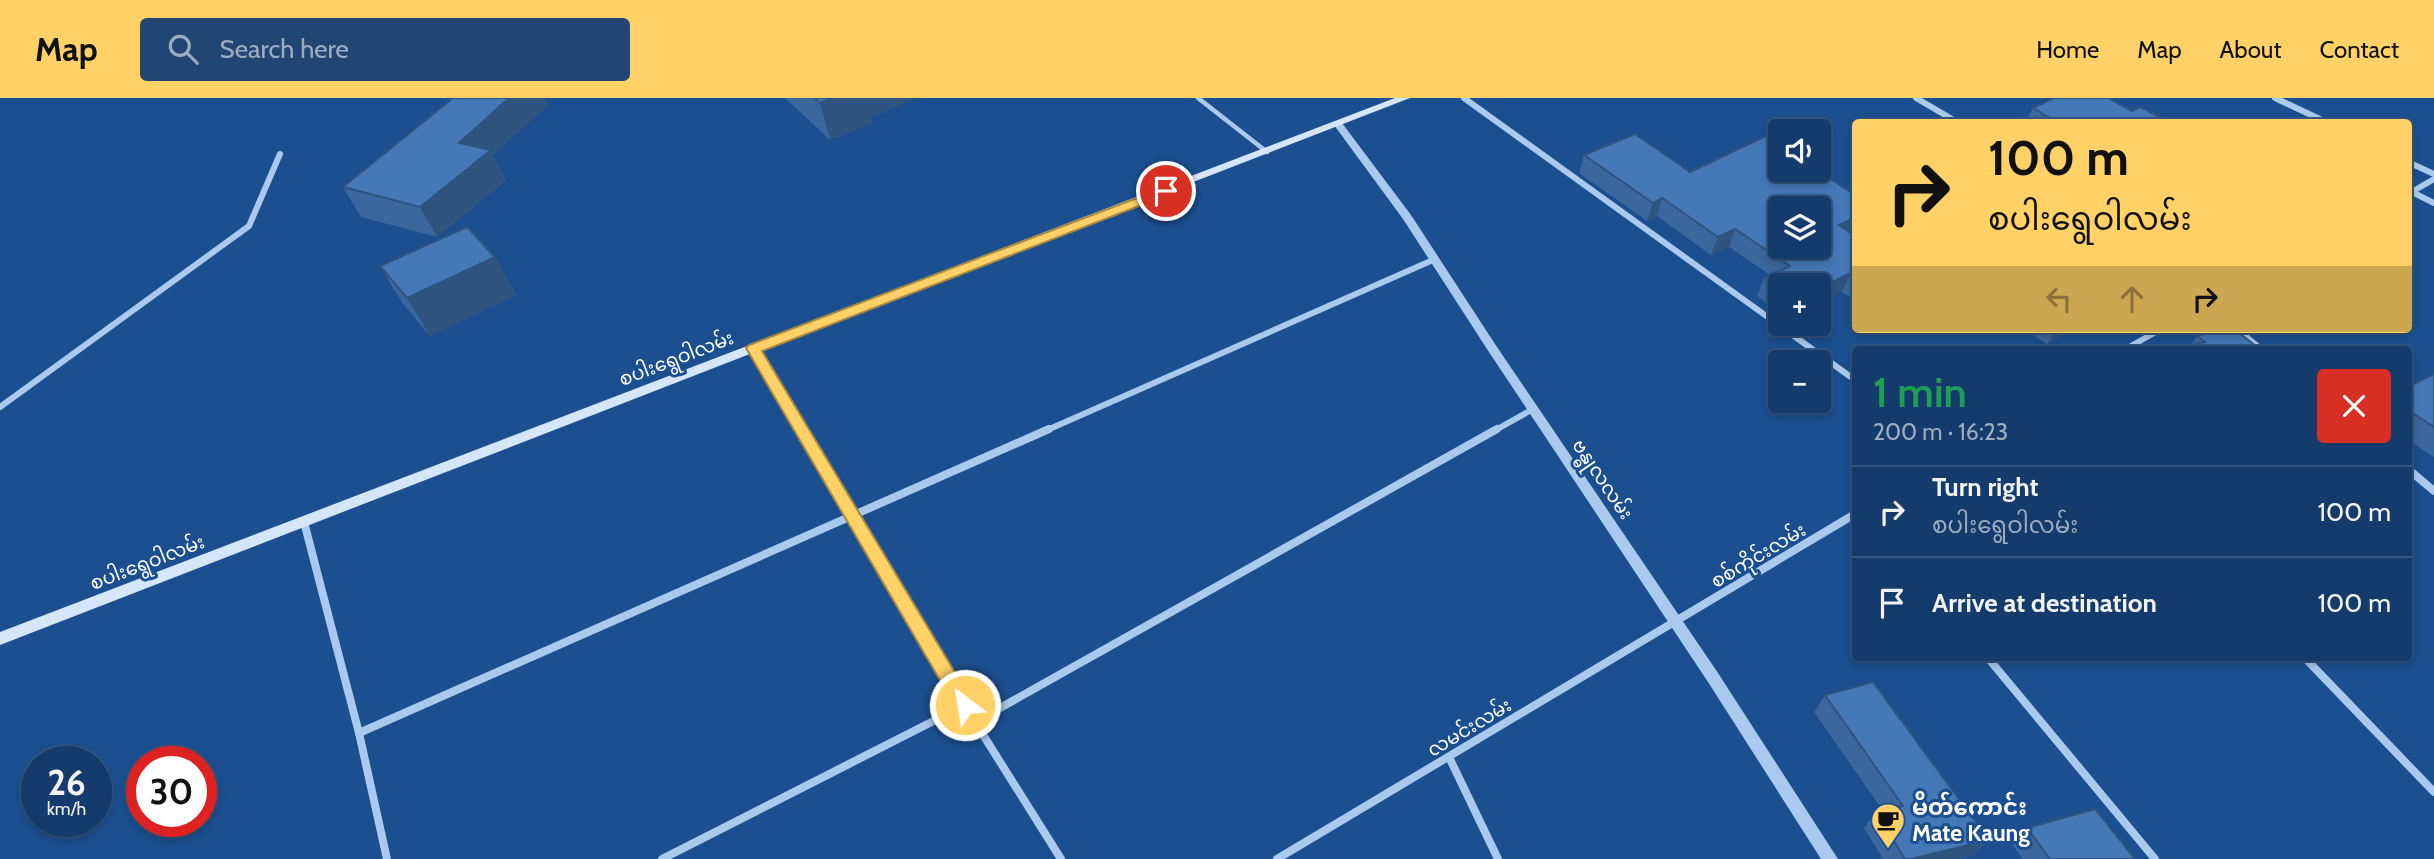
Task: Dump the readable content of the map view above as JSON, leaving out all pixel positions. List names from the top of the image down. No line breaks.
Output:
{"streets":{"main road":["စပါးရွေဝါလမ်း"],"street":["ဗန္ဓုလလမ်း","စစ်ကိုင်းလမ်း","လမင်းလမ်း"]},"crossings":[["စပါးရွေဝါလမ်း","ဗန္ဓုလလမ်း"],["ဗန္ဓုလလမ်း","စစ်ကိုင်းလမ်း"],["ဗန္ဓုလလမ်း","လမင်းလမ်း"],["စစ်ကိုင်းလမ်း","လမင်းလမ်း"]],"places":{"cafe":["မိတ်ကောင်း Mate Kaung"]},"page":{"header":"Map","search":"Search here","nav":["Home","Map","About","Contact"],"map_buttons":["+","−"],"turn":["100 m","စပါးရွေဝါလမ်း"],"heading":["1 min","200 m · 16:23"],"list":[{"name":"Turn right","note":"စပါးရွေဝါလမ်း","value":"100 m"},{"name":"Arrive at destination","value":"100 m"}],"speed":"26 km/h","limit":"30"}}
